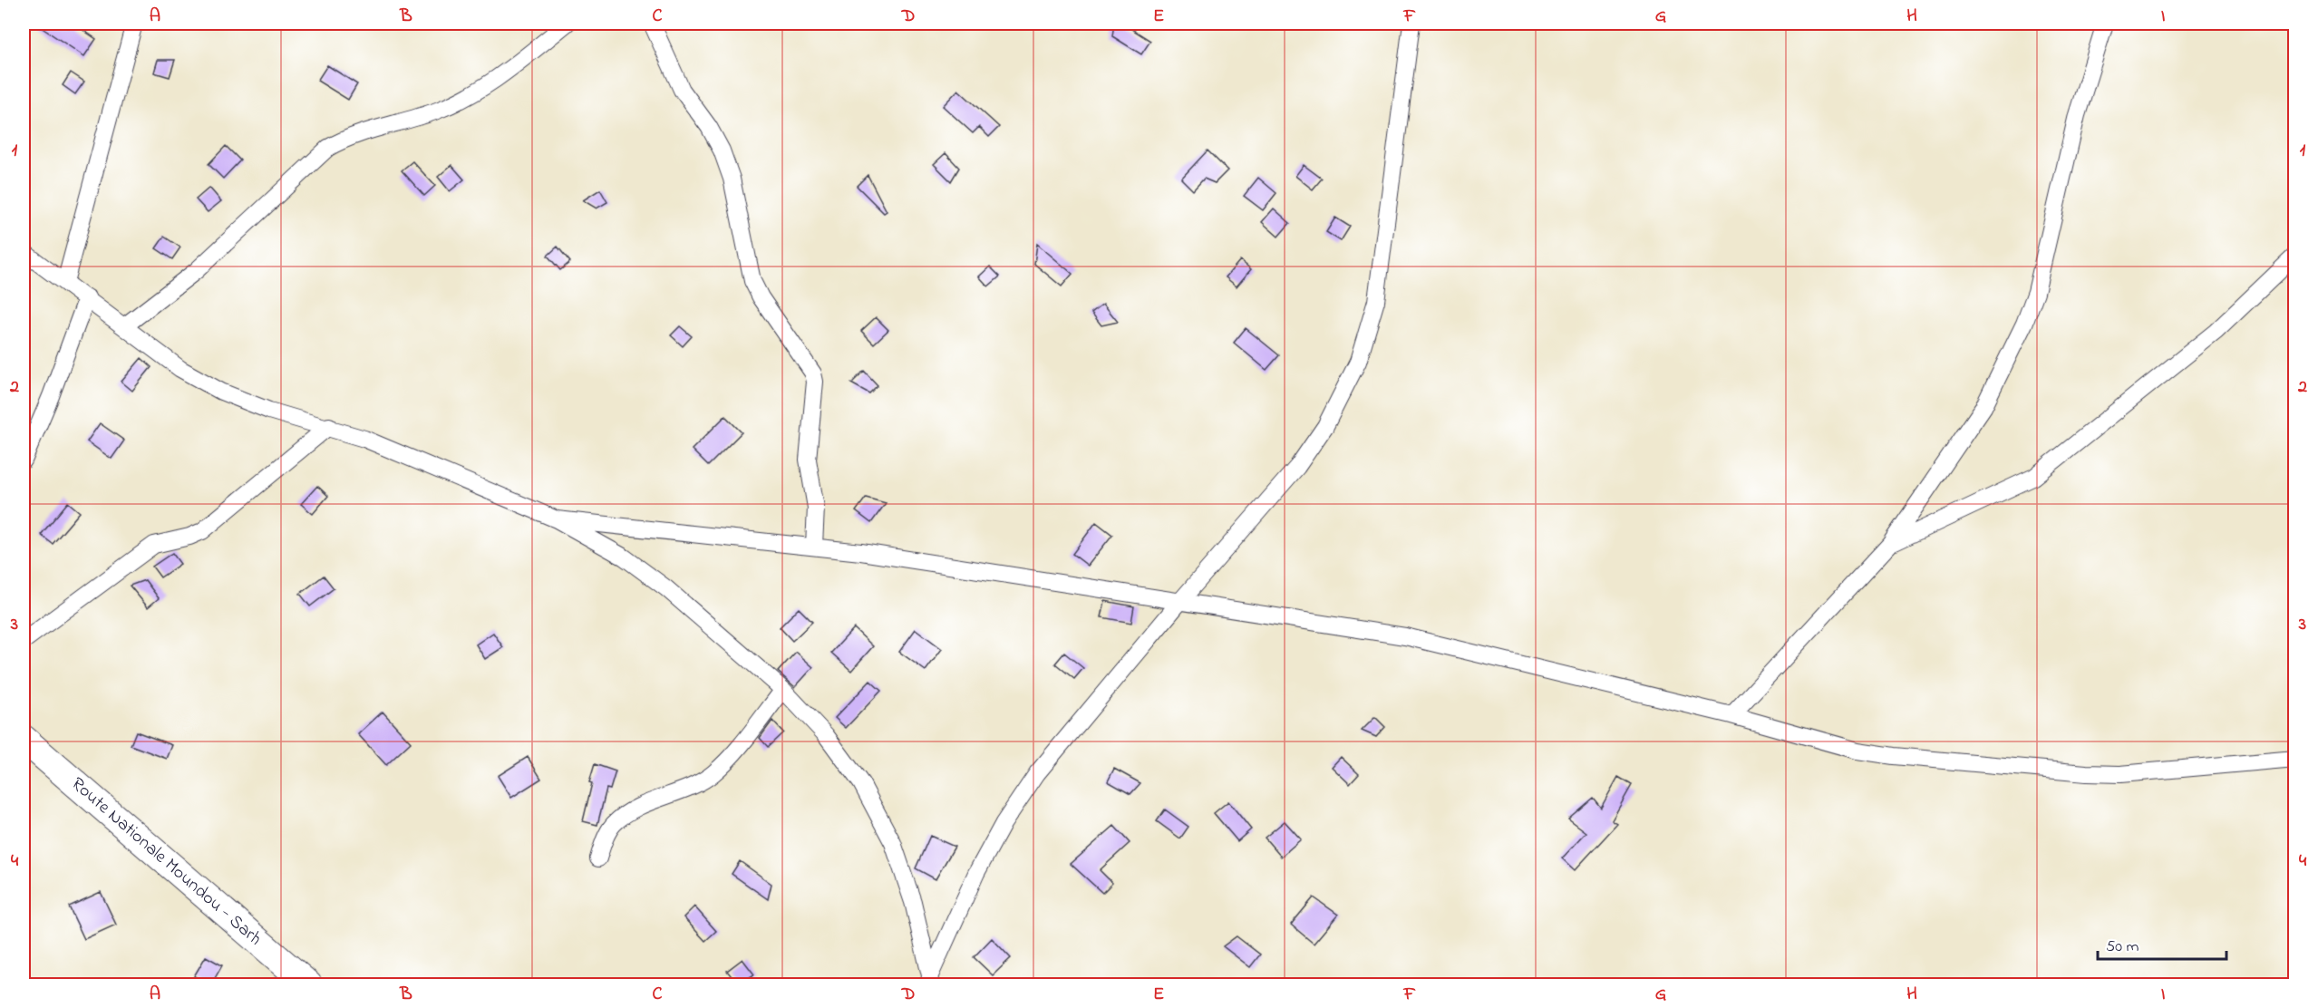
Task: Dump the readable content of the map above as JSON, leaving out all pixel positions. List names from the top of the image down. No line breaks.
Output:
{"streets":{"highway":["Route Nationale Moundou - Sarh"]},"scale_bar":"50 m","grid":{"columns":["A","B","C","D","E","F","G","H","I"],"rows":["1","2","3","4"]}}
